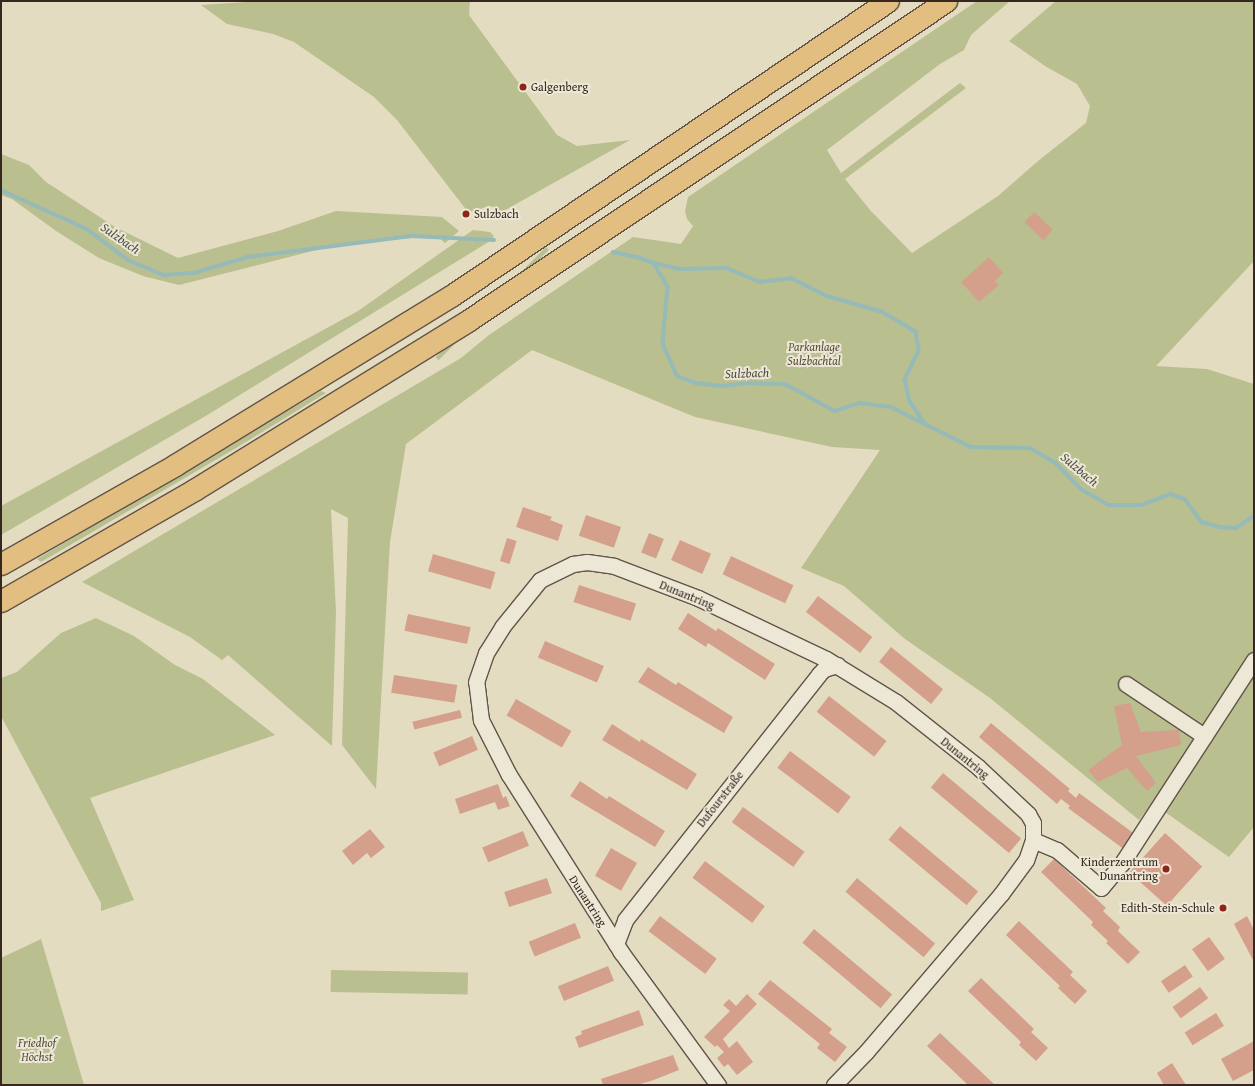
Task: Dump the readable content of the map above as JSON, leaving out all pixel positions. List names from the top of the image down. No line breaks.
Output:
{"streets":{"street":["Dunantring","Dufourstraße"]},"crossings":[["Dunantring","Dufourstraße"]],"water":["Sulzbach"],"parks":["Parkanlage Sulzbachtal","Friedhof Höchst"],"places":["Galgenberg","Sulzbach","Kinderzentrum Dunantring","Edith-Stein-Schule"]}
